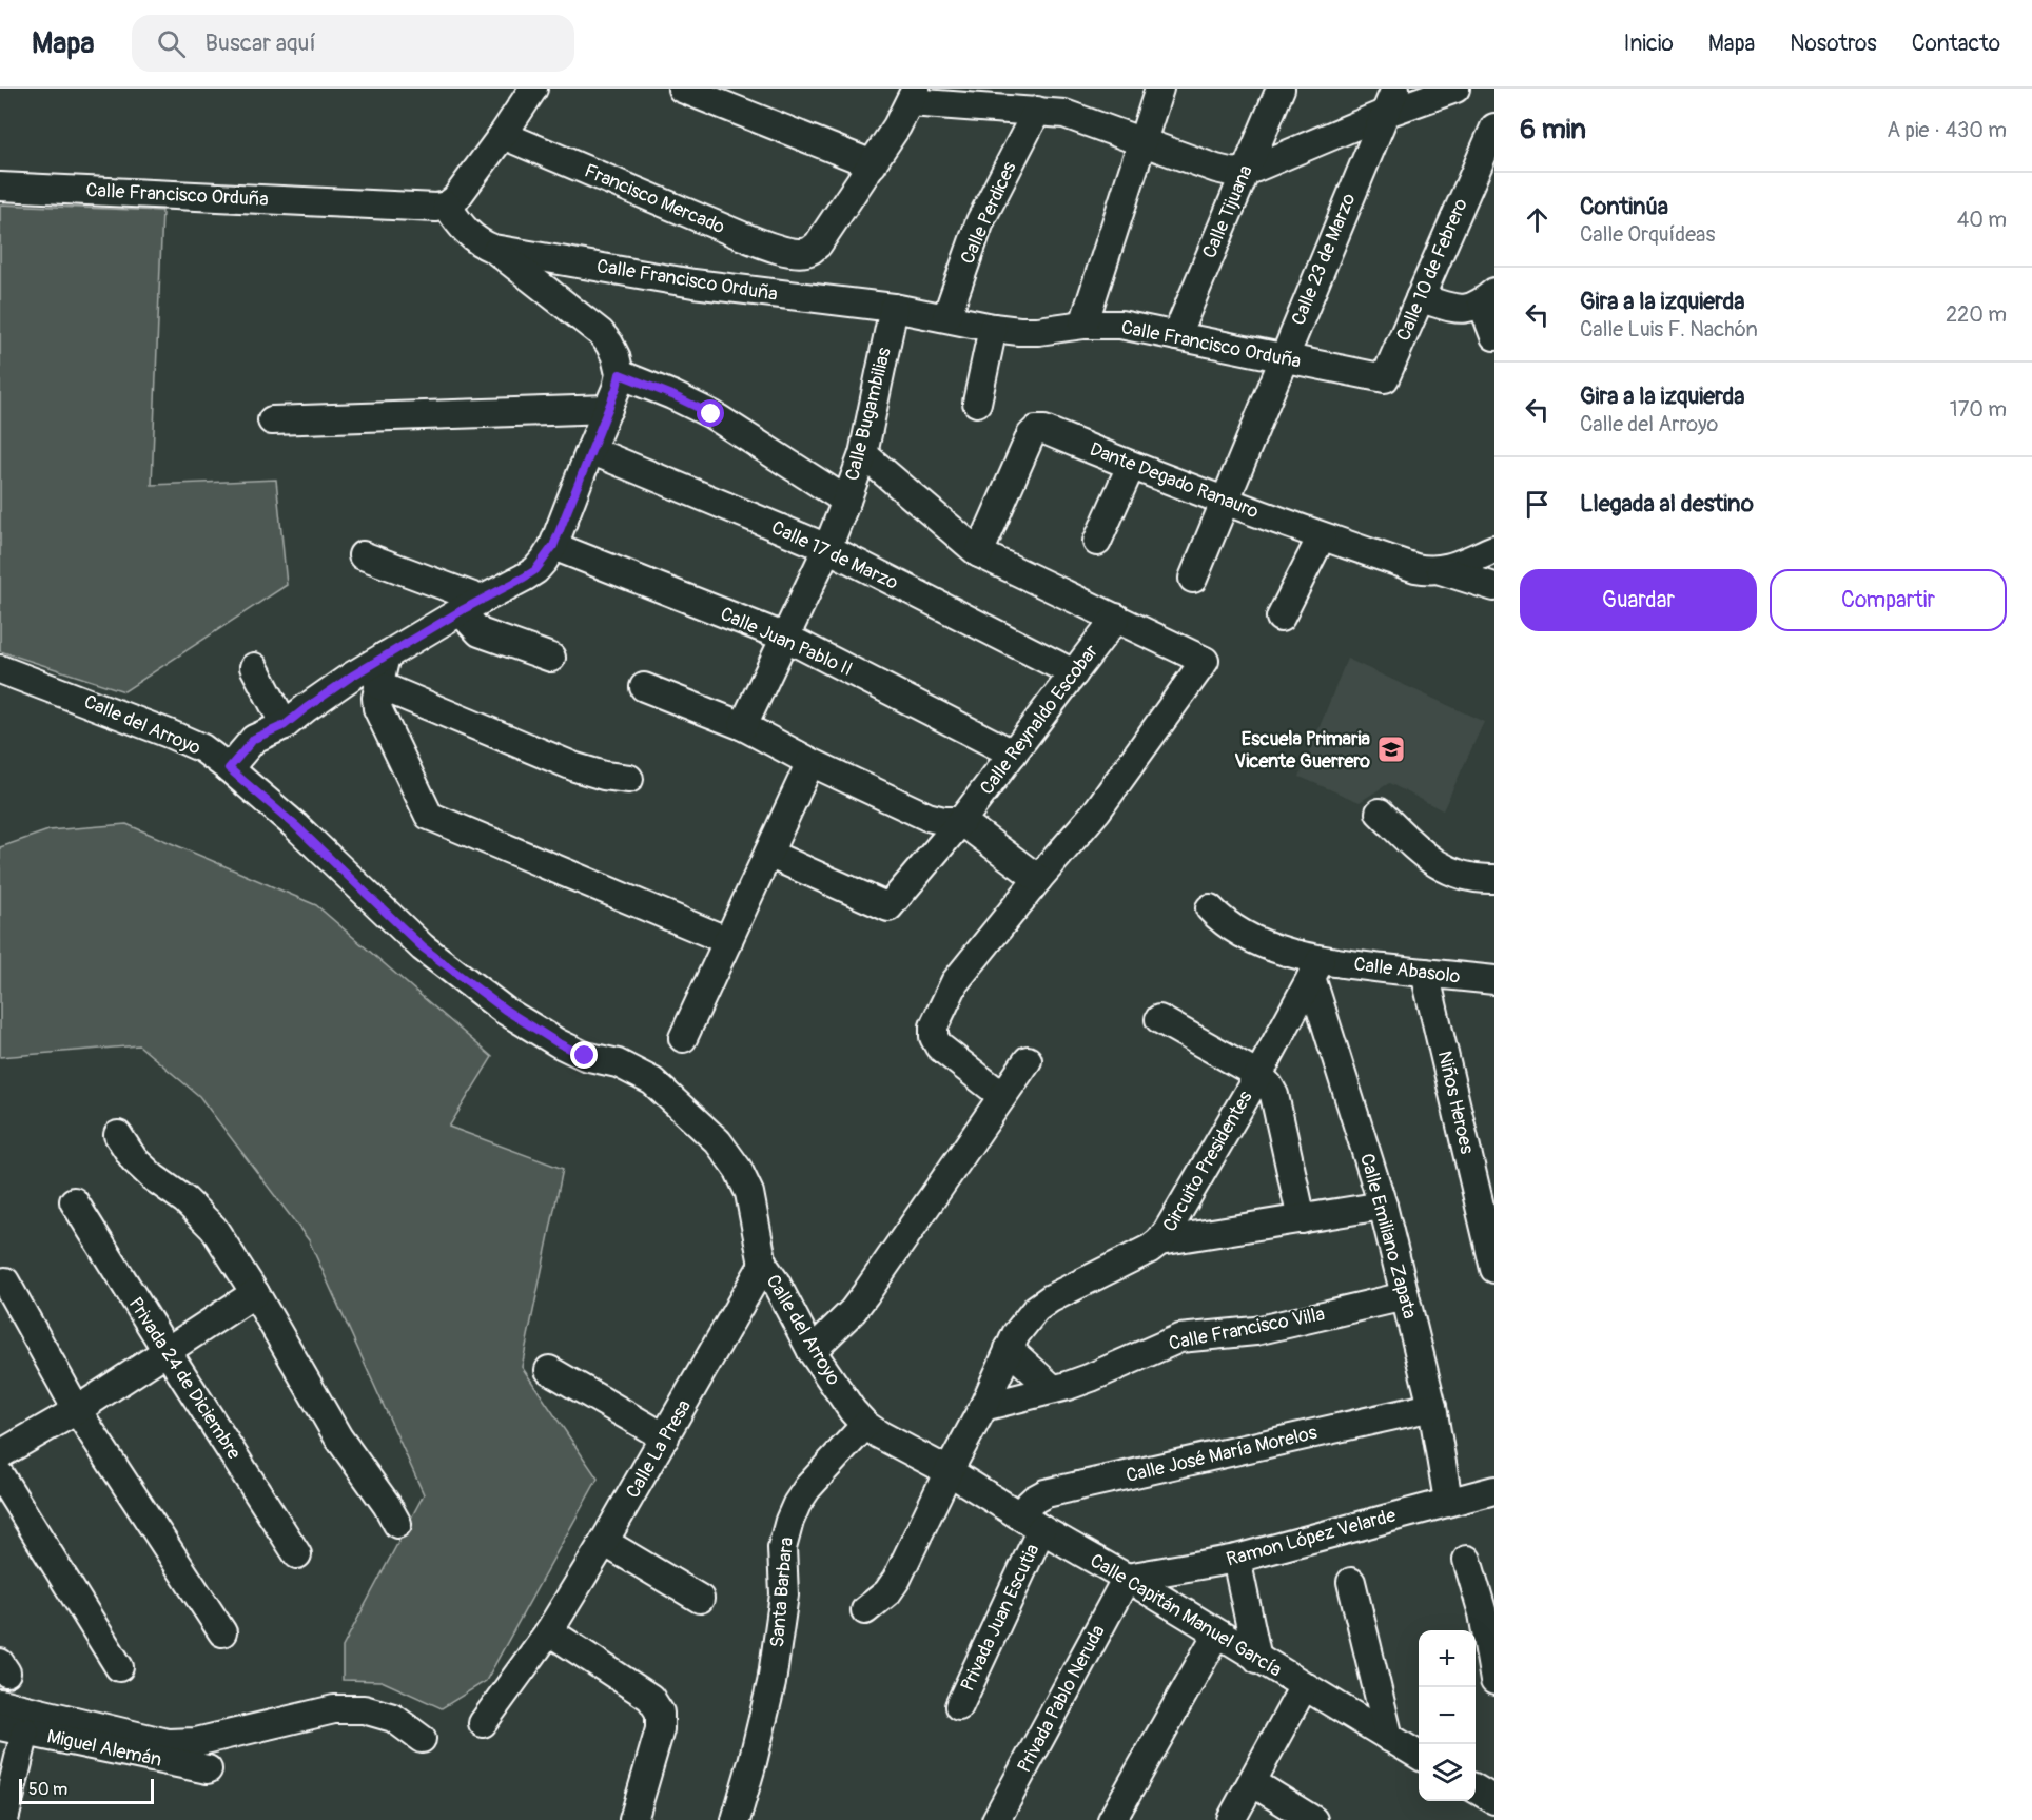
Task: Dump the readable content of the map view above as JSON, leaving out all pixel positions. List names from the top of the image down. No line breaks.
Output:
{"streets":{"street":["Calle Francisco Orduña","Francisco Mercado","Calle Tijuana","Calle Perdices","Calle 23 de Marzo","Calle 10 de Febrero","Calle Bugambilias","Dante Degado Ranauro","Calle 17 de Marzo","Calle Juan Pablo II","Calle Reynaldo Escobar","Calle del Arroyo","Calle Abasolo","Niños Heroes","Circuito Presidentes","Calle Emiliano Zapata","Calle Francisco Villa","Privada 24 de Diciembre","Calle La Presa","Calle José María Morelos","Ramon López Velarde","Santa Barbara","Calle Capitán Manuel García","Privada Juan Escutia","Privada Pablo Neruda","Miguel Alemán"]},"crossings":[["Calle Francisco Orduña","Calle Tijuana"],["Calle Francisco Orduña","Calle Perdices"],["Calle Francisco Orduña","Calle 23 de Marzo"],["Calle Francisco Orduña","Calle 10 de Febrero"],["Calle Francisco Orduña","Calle Bugambilias"],["Calle 23 de Marzo","Dante Degado Ranauro"],["Calle Bugambilias","Calle 17 de Marzo"],["Calle Bugambilias","Calle Juan Pablo II"],["Calle 17 de Marzo","Calle Reynaldo Escobar"],["Calle Juan Pablo II","Calle Reynaldo Escobar"],["Calle del Arroyo","Circuito Presidentes"],["Calle del Arroyo","Calle La Presa"],["Calle del Arroyo","Santa Barbara"],["Calle del Arroyo","Calle Capitán Manuel García"],["Calle Abasolo","Niños Heroes"],["Calle Abasolo","Circuito Presidentes"],["Calle Abasolo","Calle Emiliano Zapata"],["Circuito Presidentes","Calle Emiliano Zapata"],["Circuito Presidentes","Calle Francisco Villa"],["Circuito Presidentes","Calle Capitán Manuel García"],["Calle Emiliano Zapata","Calle Francisco Villa"],["Calle Emiliano Zapata","Calle José María Morelos"],["Calle Emiliano Zapata","Ramon López Velarde"],["Calle José María Morelos","Calle Capitán Manuel García"],["Ramon López Velarde","Calle Capitán Manuel García"],["Ramon López Velarde","Privada Pablo Neruda"],["Calle Capitán Manuel García","Privada Juan Escutia"],["Calle Capitán Manuel García","Privada Pablo Neruda"]],"places":{"school or university":["Escuela Primaria Vicente Guerrero"]},"scale_bar":"50 m","page":{"header":"Mapa","search":"Buscar aquí","nav":["Inicio","Mapa","Nosotros","Contacto"],"heading":["6 min","A pie · 430 m"],"list":[["Continúa","Calle Orquídeas","40 m"],["Gira a la izquierda","Calle Luis F. Nachón","220 m"],["Gira a la izquierda","Calle del Arroyo","170 m"],"Llegada al destino"],"buttons":["Guardar","Compartir"],"map_buttons":["+","−"],"scale":"50 m"}}
